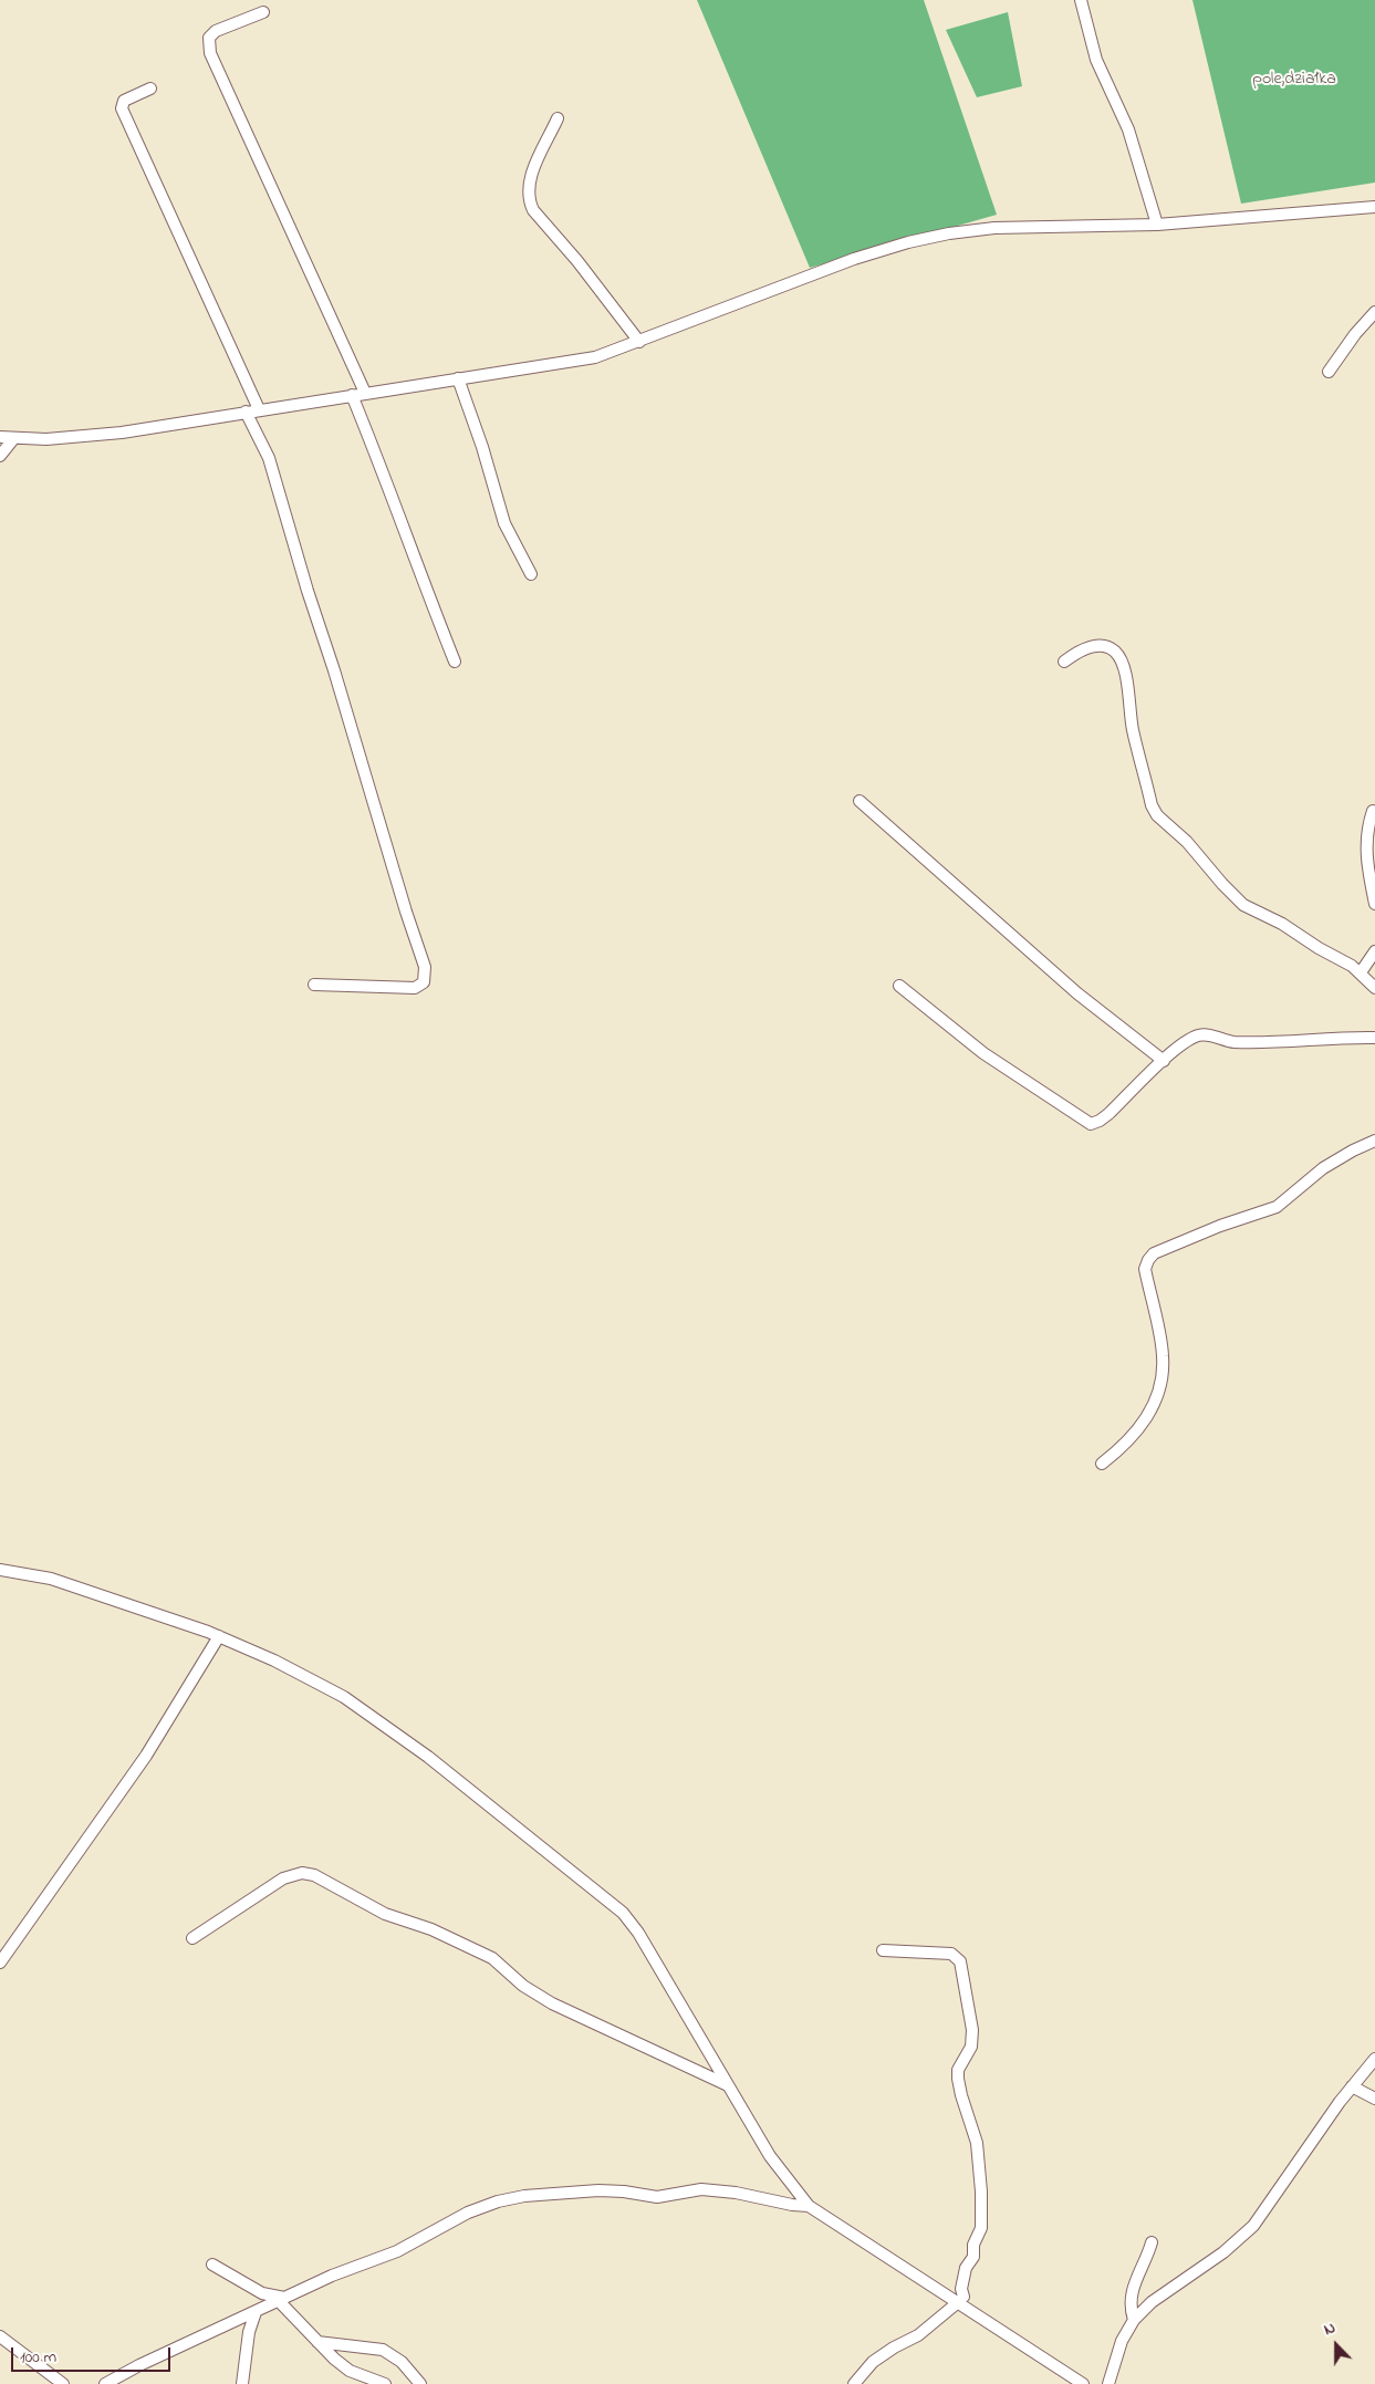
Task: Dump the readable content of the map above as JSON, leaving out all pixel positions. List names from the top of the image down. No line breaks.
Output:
{"parks":["pole,działka"],"scale_bar":"100 m","north":"top"}
